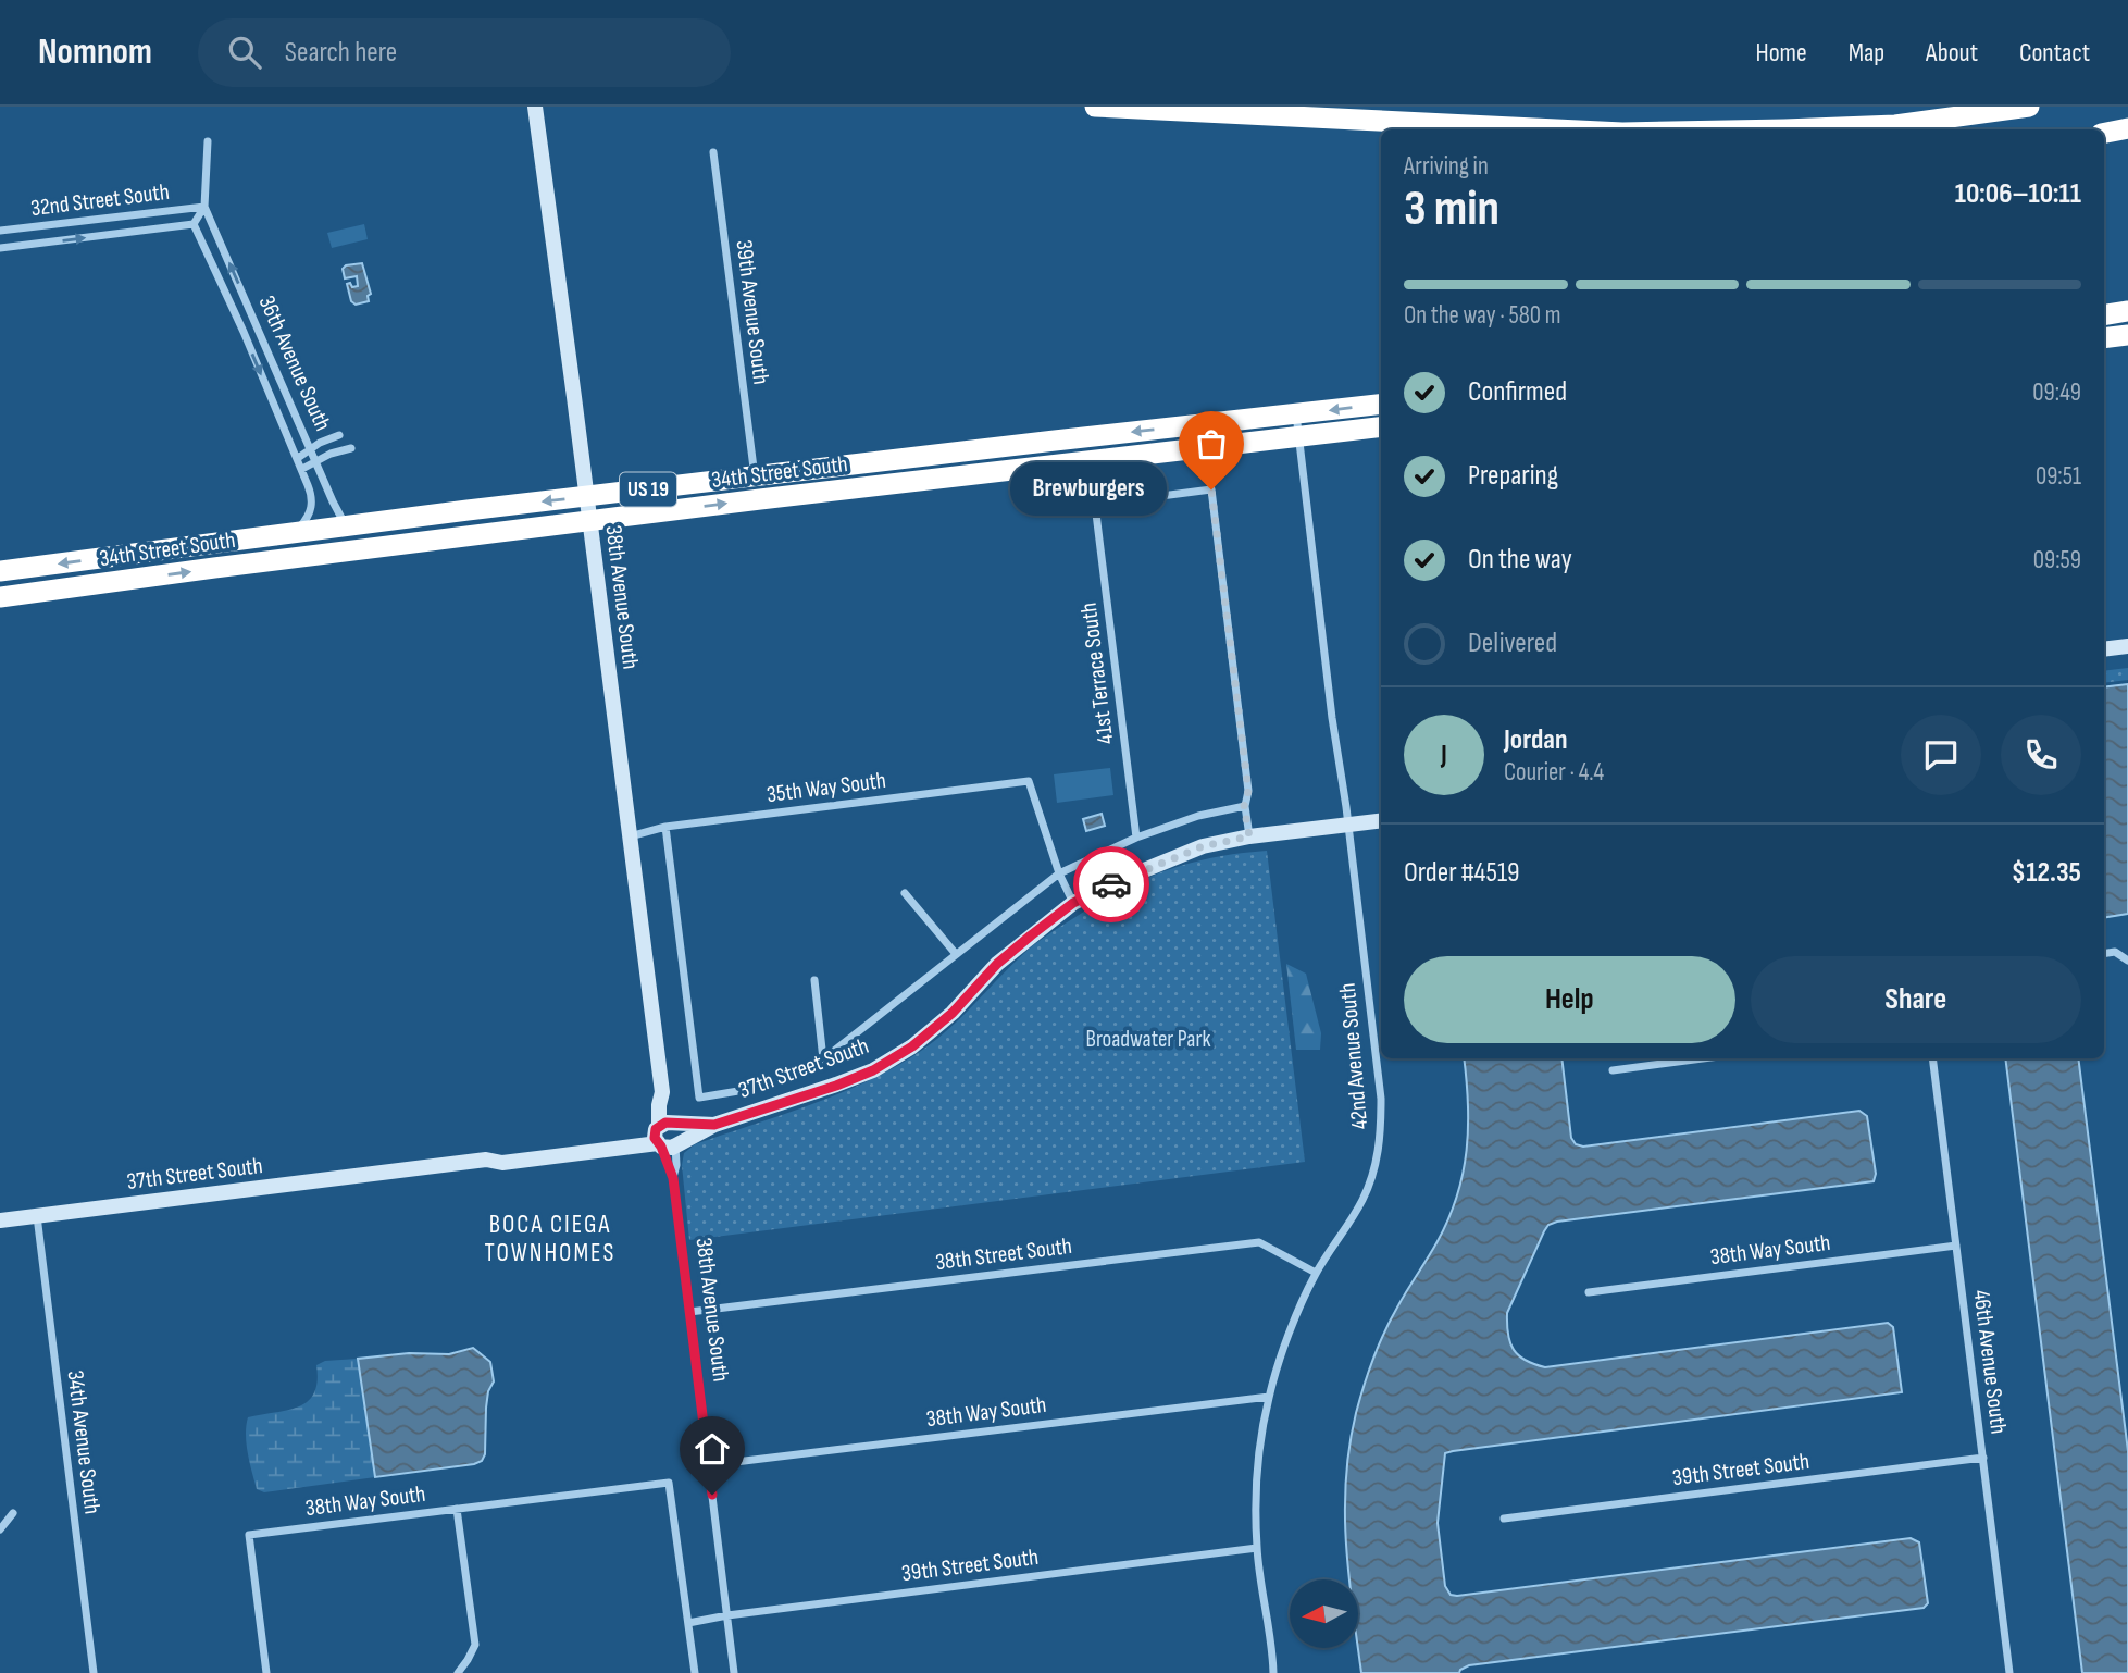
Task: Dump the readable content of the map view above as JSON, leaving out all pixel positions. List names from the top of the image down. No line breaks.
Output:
{"streets":{"highway":["34th Street South","US 19"],"street":["32nd Street South","39th Avenue South","36th Avenue South","38th Avenue South","41st Terrace South","35th Way South","42nd Avenue South","37th Street South","38th Way South","38th Street South","46th Avenue South","34th Avenue South","39th Street South"]},"crossings":[["32nd Street South","36th Avenue South"],["39th Avenue South","34th Street South"],["36th Avenue South","34th Street South"],["34th Street South","38th Avenue South"],["34th Street South","42nd Avenue South"],["38th Avenue South","35th Way South"],["38th Avenue South","37th Street South"],["38th Avenue South","38th Way South"],["38th Avenue South","38th Street South"],["38th Avenue South","39th Street South"],["42nd Avenue South","37th Street South"],["42nd Avenue South","38th Way South"],["42nd Avenue South","38th Street South"],["42nd Avenue South","39th Street South"],["37th Street South","34th Avenue South"],["38th Way South","46th Avenue South"],["38th Way South","39th Street South"],["46th Avenue South","39th Street South"]],"districts":["BOCA CIEGA TOWNHOMES"],"parks":["Broadwater Park"],"places":["Brewburgers"],"north":"left","page":{"header":"Nomnom","search":"Search here","nav":["Home","Map","About","Contact"],"heading":["3 min","Arriving in","10:06–10:11"],"panel":["Jordan","Courier · 4.4","Order #4519","$12.35"],"bar":"On the way · 580 m","list":[["Confirmed","09:49"],["Preparing","09:51"],["On the way","09:59"],"Delivered"],"bubble":"Brewburgers","round":"J","buttons":["Help","Share"]}}
